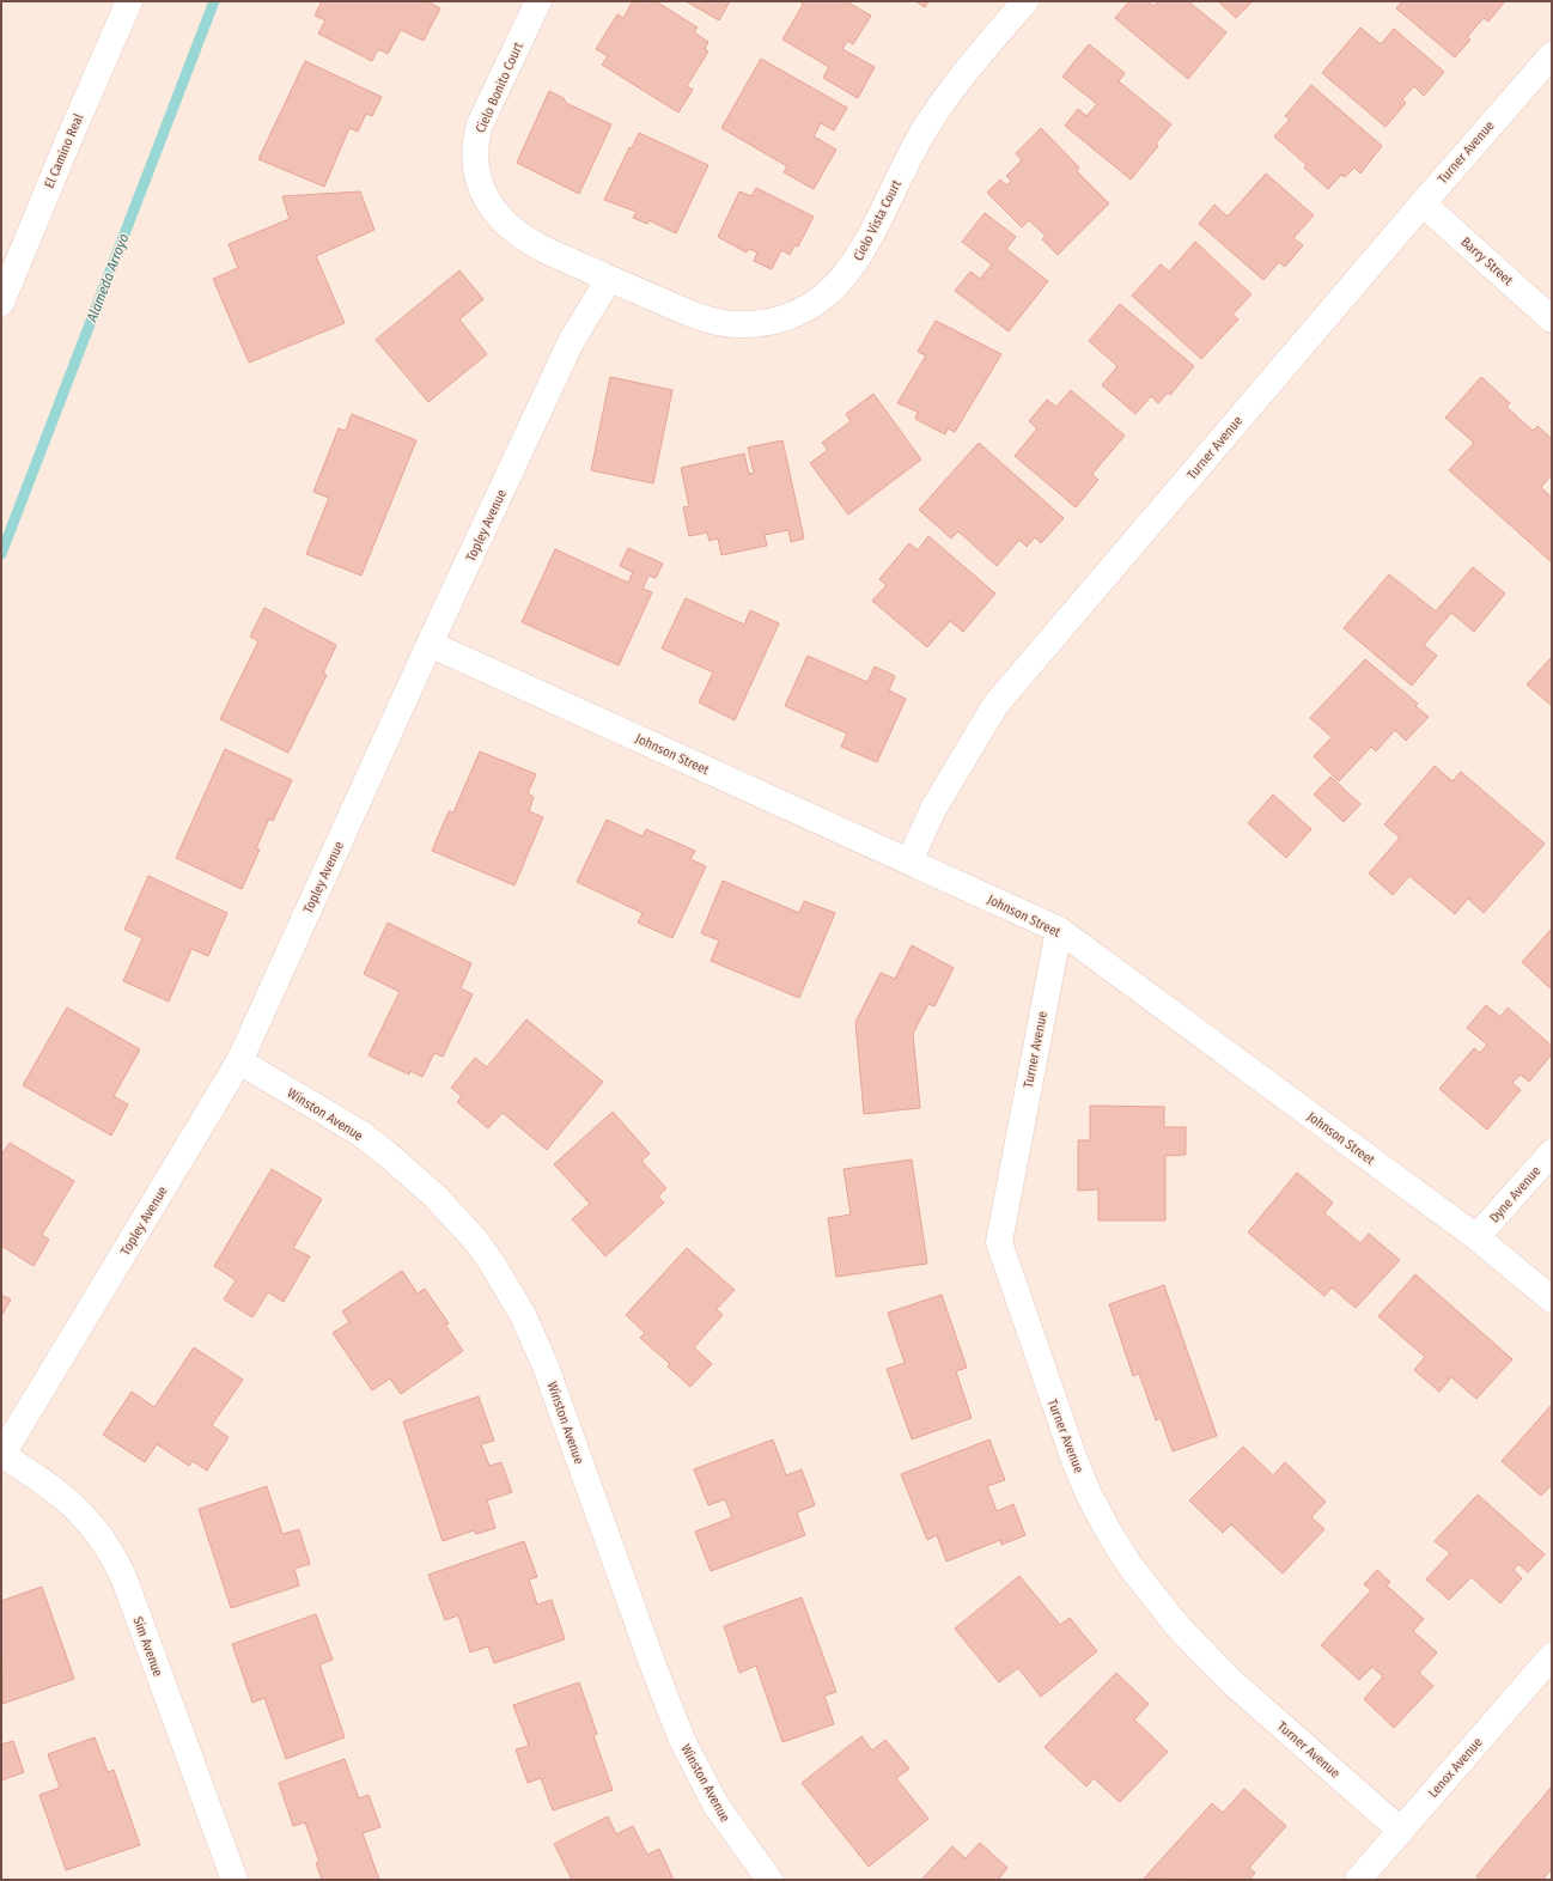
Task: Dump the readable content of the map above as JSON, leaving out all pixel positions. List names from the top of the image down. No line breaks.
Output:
{"streets":{"street":["Cielo Bonito Court","El Camino Real","Turner Avenue","Cielo Vista Court","Barry Street","Topley Avenue","Johnson Street","Winston Avenue","Dyne Avenue","Sim Avenue","Lenox Avenue"]},"crossings":[["Cielo Bonito Court","Cielo Vista Court"],["Cielo Bonito Court","Topley Avenue"],["Turner Avenue","Barry Street"],["Turner Avenue","Johnson Street"],["Turner Avenue","Lenox Avenue"],["Cielo Vista Court","Topley Avenue"],["Topley Avenue","Johnson Street"],["Topley Avenue","Winston Avenue"],["Topley Avenue","Sim Avenue"],["Johnson Street","Dyne Avenue"]],"water":["Alameda Arroyo"]}
